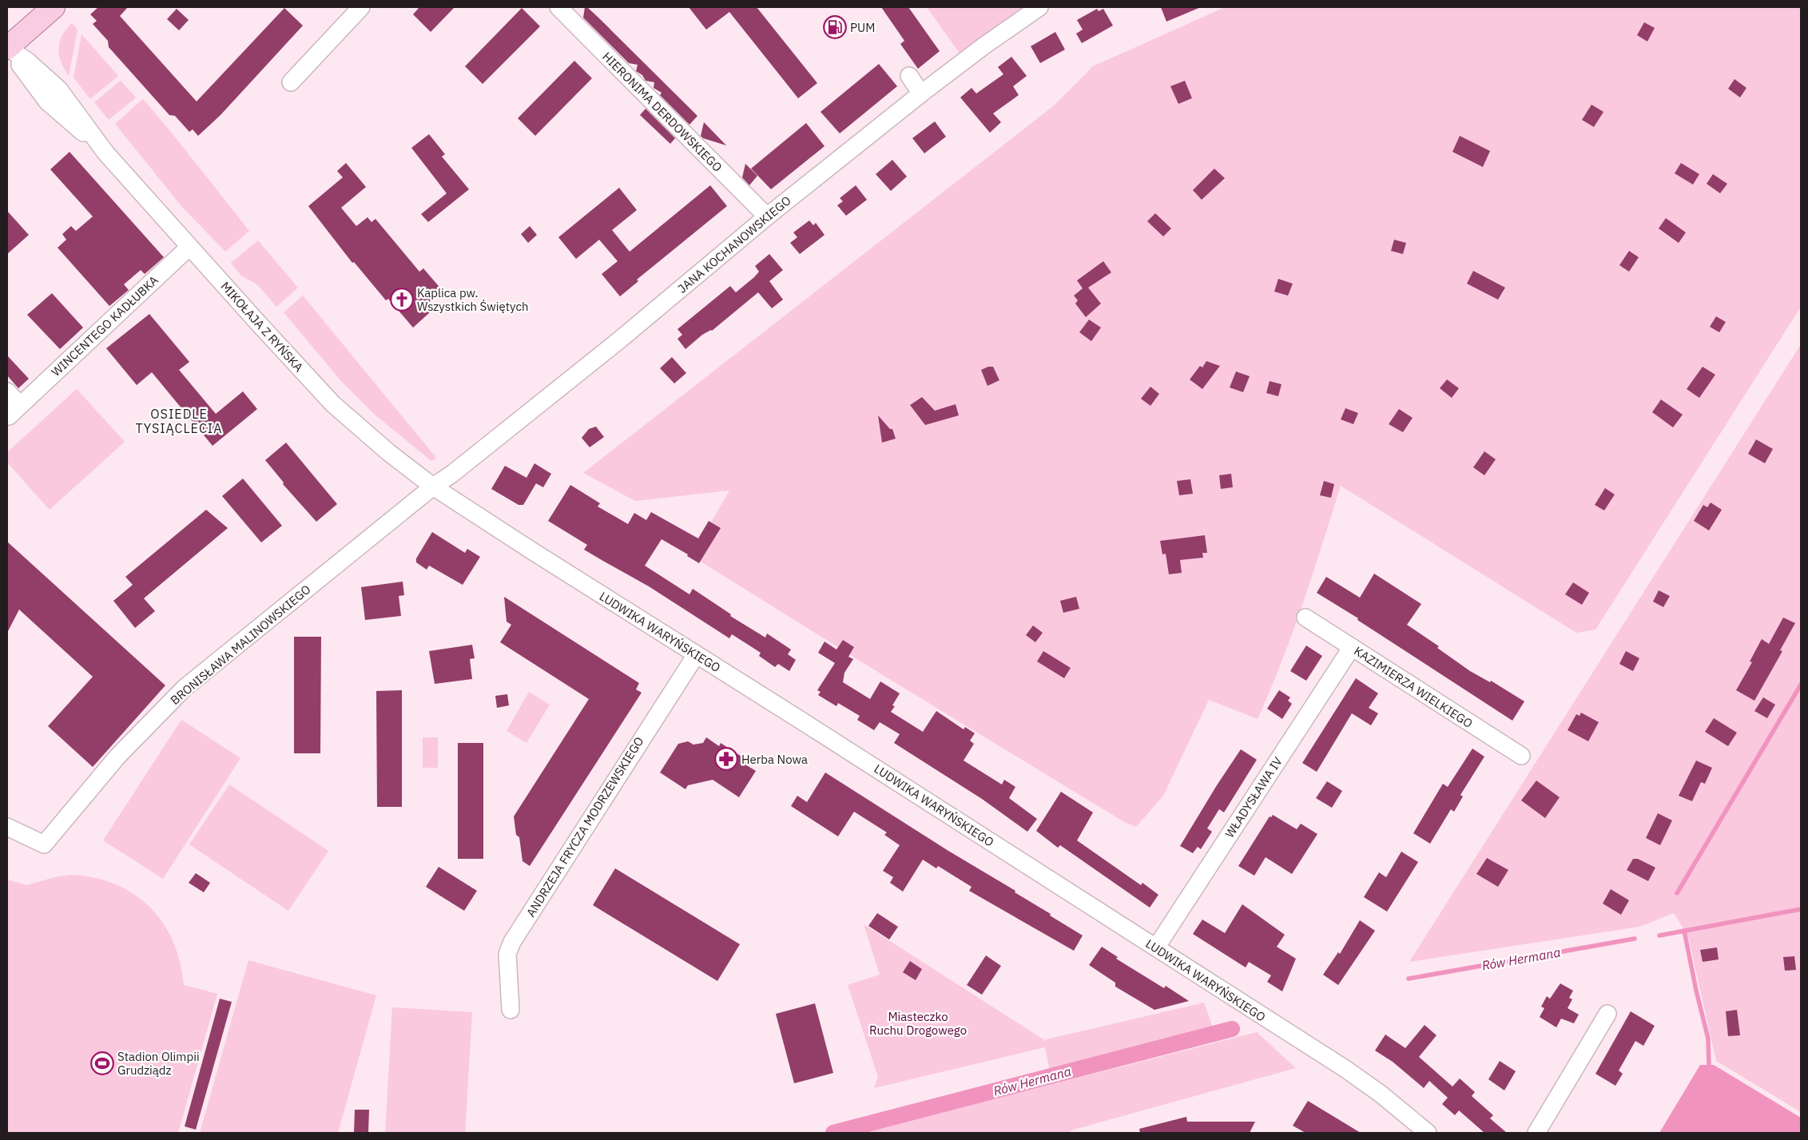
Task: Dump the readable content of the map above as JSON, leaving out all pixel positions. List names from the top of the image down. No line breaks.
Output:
{"streets":{"street":["HIERONIMA DERDOWSKIEGO","JANA KOCHANOWSKIEGO","WINCENTEGO KADŁUBKA","MIKOŁAJA Z RYŃSKA","LUDWIKA WARYŃSKIEGO","BRONISŁAWA MALINOWSKIEGO","KAZIMIERZA WIELKIEGO","WŁADYSŁAWA IV","ANDRZEJA FRYCZA MODRZEWSKIEGO"]},"crossings":[["HIERONIMA DERDOWSKIEGO","JANA KOCHANOWSKIEGO"],["JANA KOCHANOWSKIEGO","MIKOŁAJA Z RYŃSKA"],["JANA KOCHANOWSKIEGO","LUDWIKA WARYŃSKIEGO"],["JANA KOCHANOWSKIEGO","BRONISŁAWA MALINOWSKIEGO"],["WINCENTEGO KADŁUBKA","MIKOŁAJA Z RYŃSKA"],["MIKOŁAJA Z RYŃSKA","LUDWIKA WARYŃSKIEGO"],["MIKOŁAJA Z RYŃSKA","BRONISŁAWA MALINOWSKIEGO"],["LUDWIKA WARYŃSKIEGO","BRONISŁAWA MALINOWSKIEGO"],["LUDWIKA WARYŃSKIEGO","WŁADYSŁAWA IV"],["LUDWIKA WARYŃSKIEGO","ANDRZEJA FRYCZA MODRZEWSKIEGO"],["KAZIMIERZA WIELKIEGO","WŁADYSŁAWA IV"]],"districts":["OSIEDLE TYSIĄCLECIA"],"water":["Rów Hermana"],"parks":["Miasteczko Ruchu Drogowego"],"places":{"fuel station":["PUM"],"church":["Kaplica pw. Wszystkich Świętych"],"pharmacy":["Herba Nowa"],"sports":["Stadion Olimpii Grudziądz"]}}
